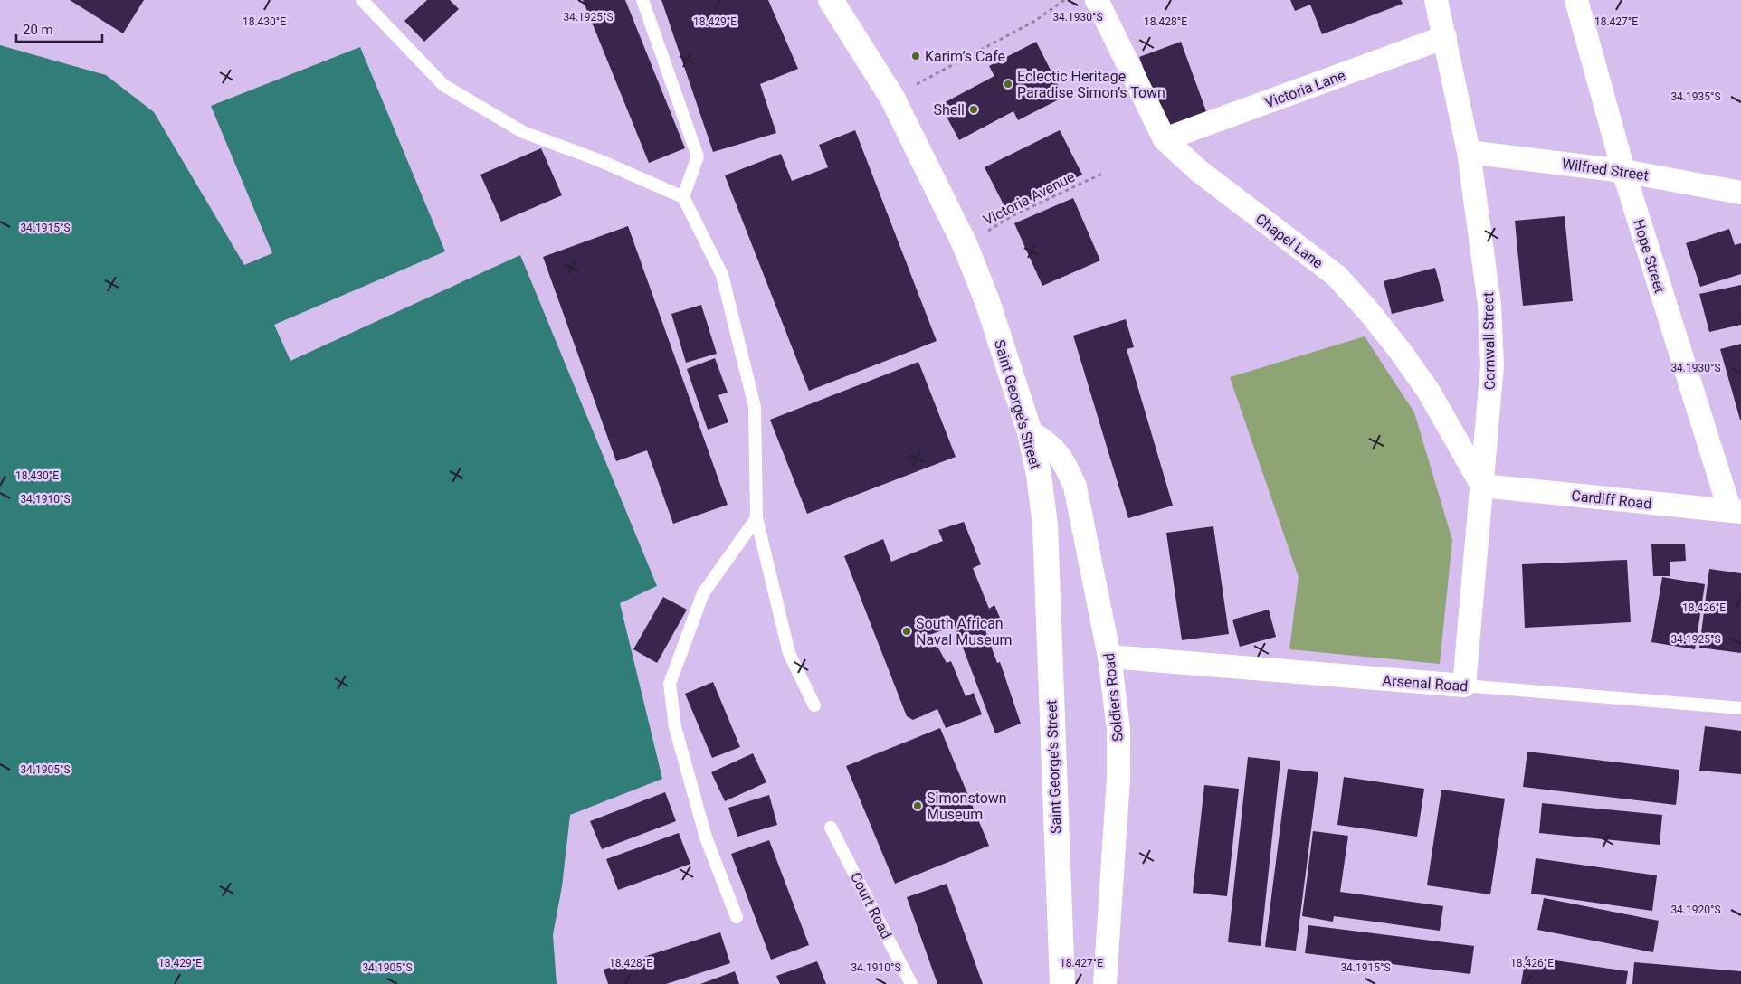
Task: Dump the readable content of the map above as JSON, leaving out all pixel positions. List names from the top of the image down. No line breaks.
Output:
{"streets":{"main road":["Saint George's Street"],"street":["Victoria Lane","Wilfred Street","Chapel Lane","Hope Street","Cornwall Street","Cardiff Road","Arsenal Road","Soldiers Road"],"lane":["Court Road"],"path":["Victoria Avenue"]},"crossings":[["Victoria Lane","Chapel Lane"],["Victoria Lane","Cornwall Street"],["Wilfred Street","Hope Street"],["Wilfred Street","Cornwall Street"],["Victoria Avenue","Saint George's Street"],["Chapel Lane","Cornwall Street"],["Chapel Lane","Cardiff Road"],["Hope Street","Cardiff Road"],["Cornwall Street","Cardiff Road"],["Cornwall Street","Arsenal Road"],["Saint George's Street","Soldiers Road"],["Arsenal Road","Soldiers Road"]],"places":["Karim’s Cafe","Eclectic Heritage Paradise Simon’s Town","Shell","South African Naval Museum","Simonstown Museum"],"scale_bar":"20 m","coordinates":["34.1930°S","34.1925°S","18.430°E","18.429°E","18.428°E","18.427°E","34.1935°S","34.1915°S","34.1910°S","18.426°E","34.1905°S","34.1920°S"]}
